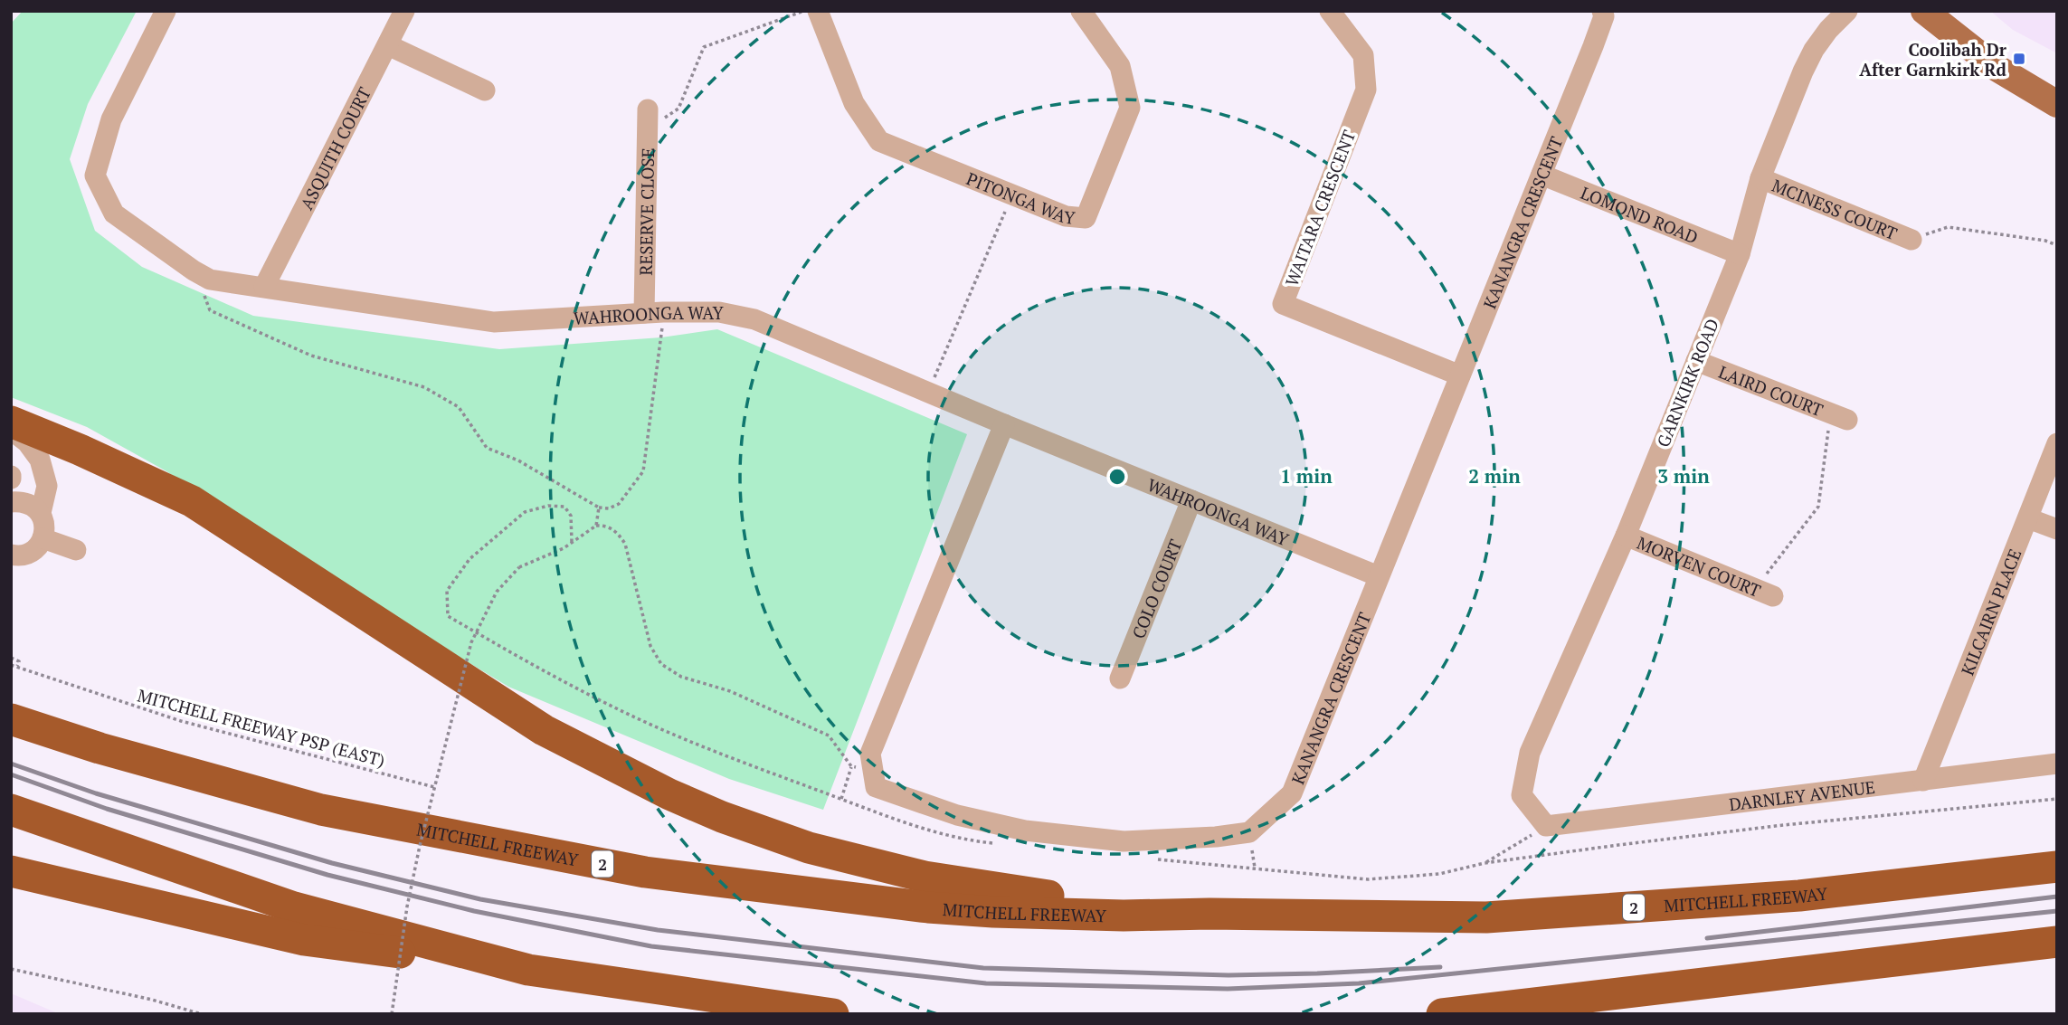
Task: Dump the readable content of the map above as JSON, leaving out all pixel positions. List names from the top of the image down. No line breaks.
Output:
{"streets":{"highway":["MITCHELL FREEWAY","2"],"street":["ASQUITH COURT","PITONGA WAY","WAITARA CRESCENT","MCINESS COURT","RESERVE CLOSE","LOMOND ROAD","KANANGRA CRESCENT","WAHROONGA WAY","GARNKIRK ROAD","LAIRD COURT","MORVEN COURT","COLO COURT","KILCAIRN PLACE","DARNLEY AVENUE"],"path":["MITCHELL FREEWAY PSP (EAST)"]},"crossings":[["ASQUITH COURT","WAHROONGA WAY"],["WAITARA CRESCENT","KANANGRA CRESCENT"],["MCINESS COURT","GARNKIRK ROAD"],["RESERVE CLOSE","WAHROONGA WAY"],["LOMOND ROAD","KANANGRA CRESCENT"],["LOMOND ROAD","GARNKIRK ROAD"],["KANANGRA CRESCENT","WAHROONGA WAY"],["WAHROONGA WAY","COLO COURT"],["GARNKIRK ROAD","LAIRD COURT"],["GARNKIRK ROAD","MORVEN COURT"],["GARNKIRK ROAD","DARNLEY AVENUE"],["KILCAIRN PLACE","DARNLEY AVENUE"]],"places":{"transit":["Coolibah Dr After Garnkirk Rd"]},"rings":["1 min","2 min","3 min"]}
